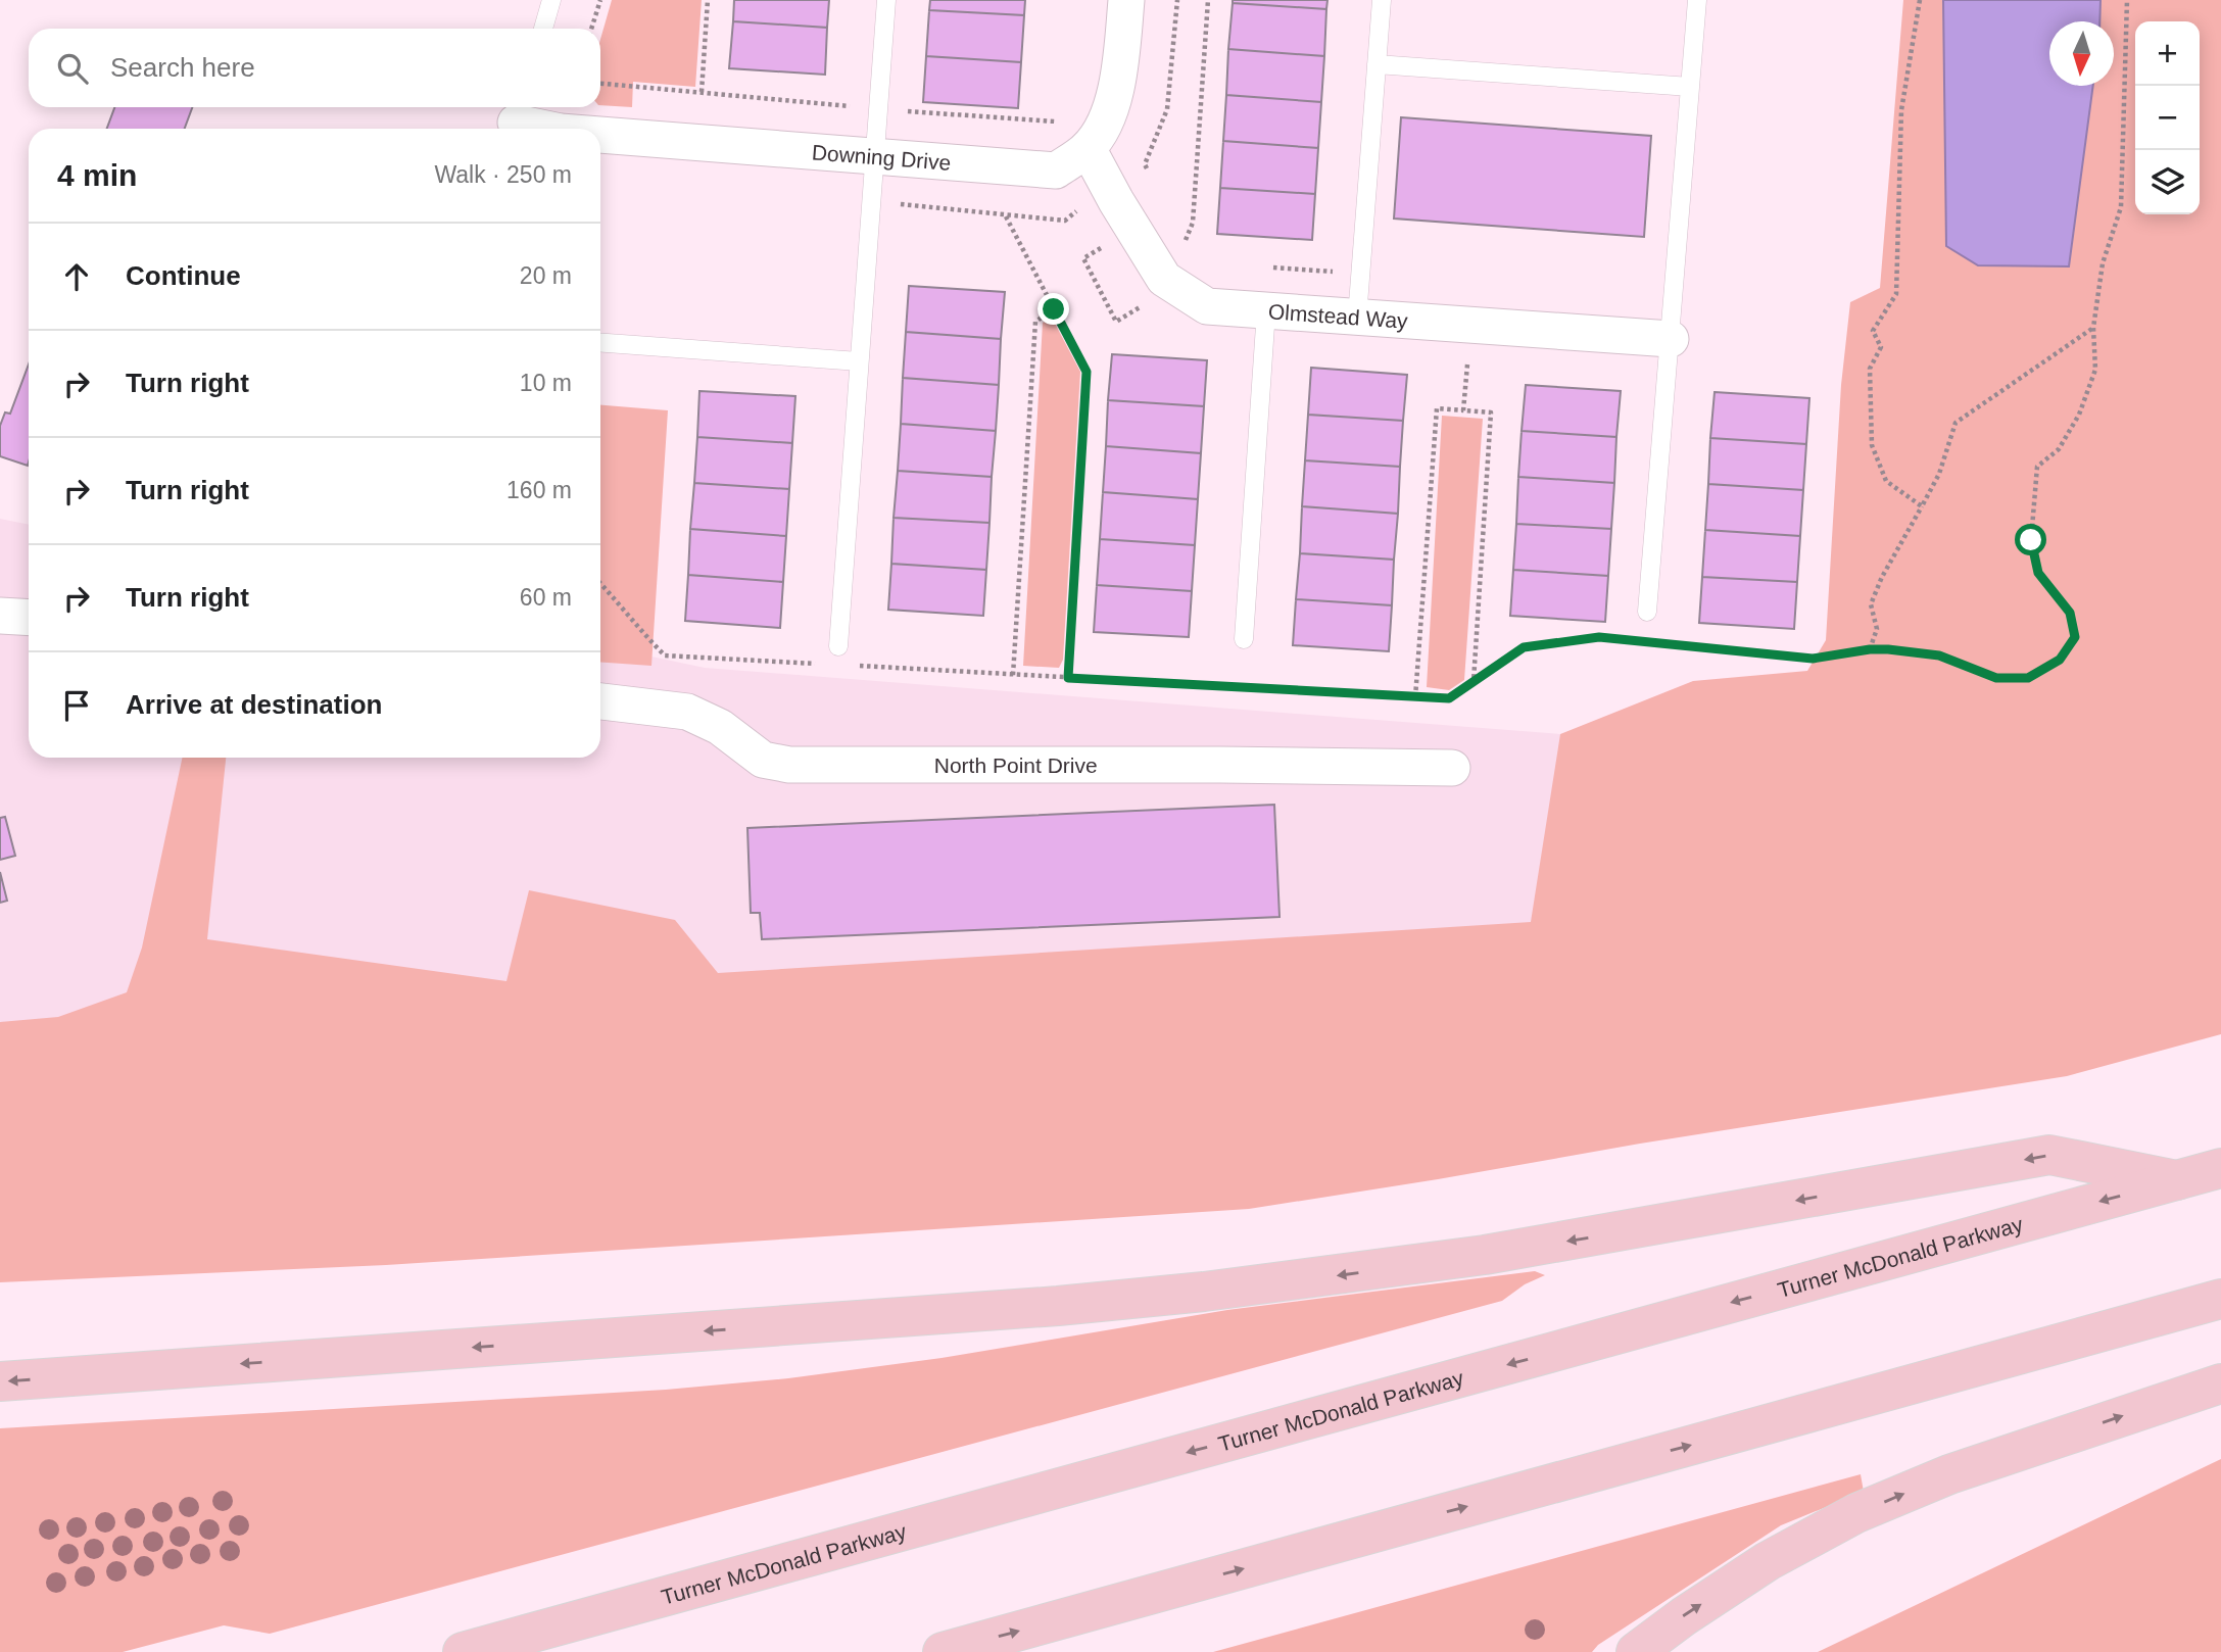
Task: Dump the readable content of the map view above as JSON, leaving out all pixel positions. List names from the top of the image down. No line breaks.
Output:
{"streets":{"highway":["Turner McDonald Parkway"],"street":["Downing Drive","Olmstead Way","North Point Drive"]},"crossings":[["Downing Drive","Olmstead Way"]],"north":"bottom","page":{"map_buttons":["+","−"],"search":"Search here","heading":["4 min","Walk · 250 m"],"list":[["Continue","20 m"],["Turn right","10 m"],["Turn right","160 m"],["Turn right","60 m"],"Arrive at destination"]}}
